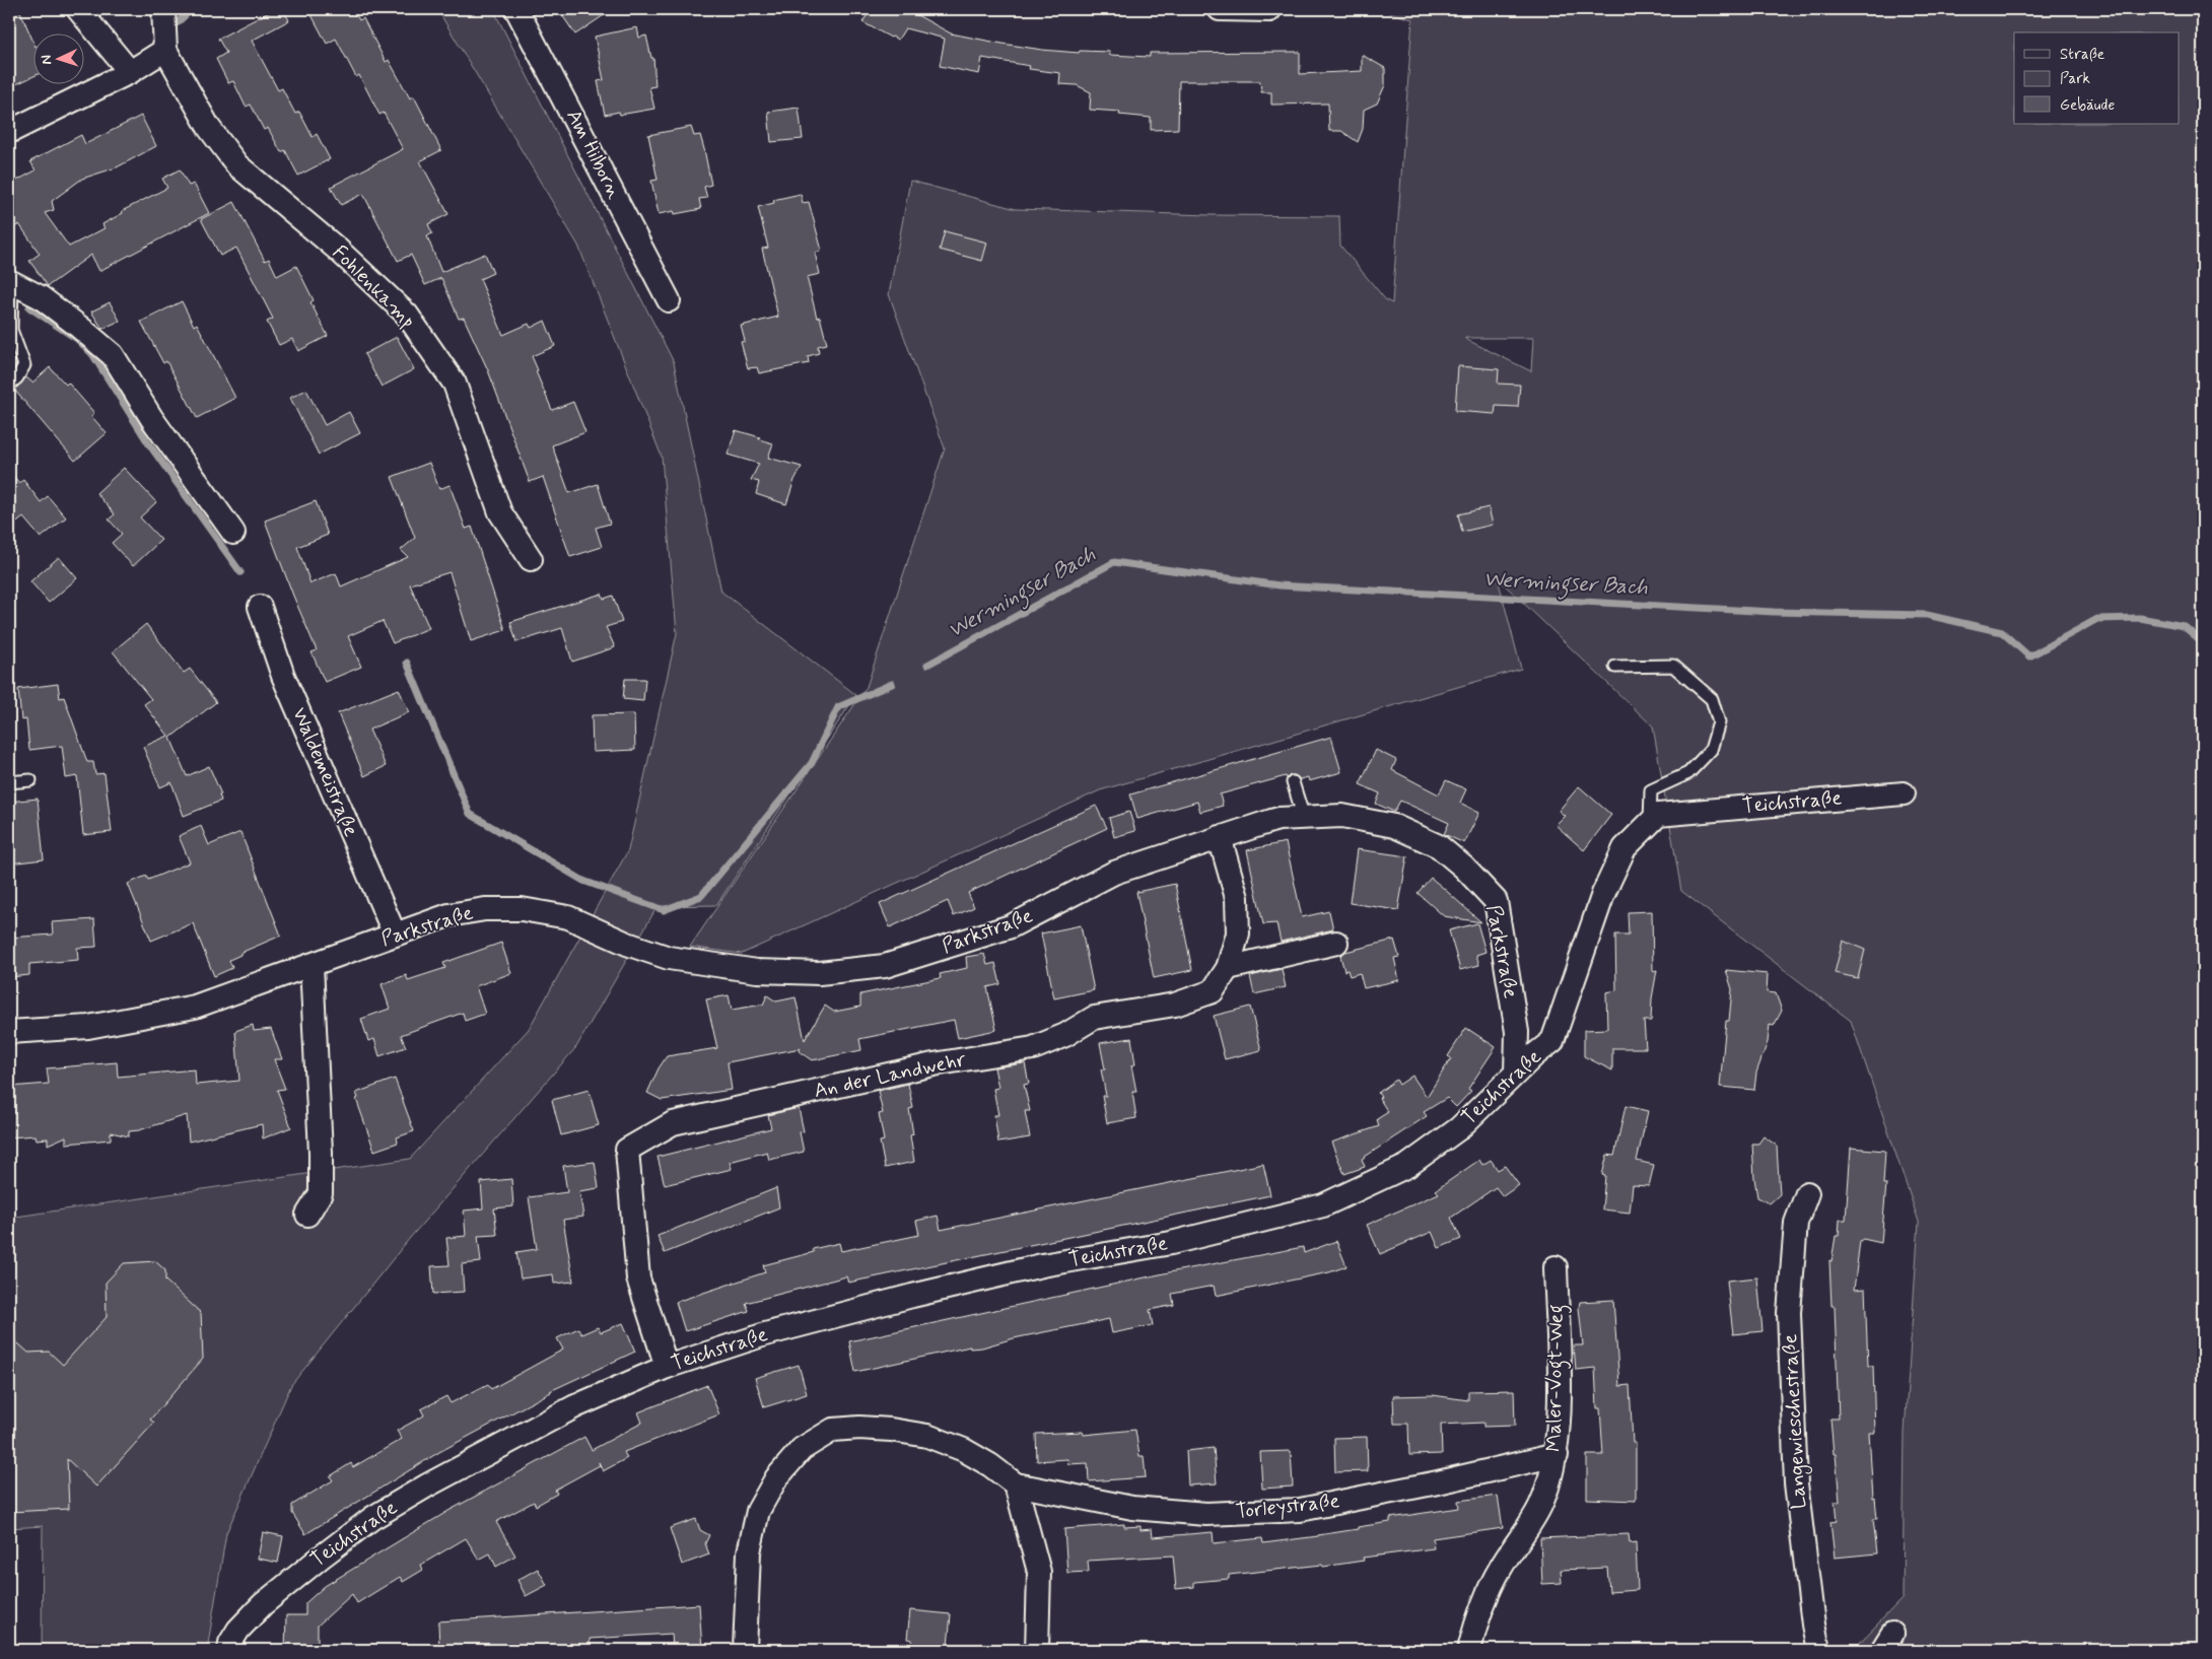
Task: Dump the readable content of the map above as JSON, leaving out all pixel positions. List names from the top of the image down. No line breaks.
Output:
{"streets":{"street":["Am Hilborn","Fohlenkamp","Waldemeistraße","Teichstraße","Parkstraße","An der Landwehr","Maler-Vogt-Weg","Langewieschestraße","Torleystraße"]},"crossings":[["Waldemeistraße","Parkstraße"],["Teichstraße","Parkstraße"],["Teichstraße","An der Landwehr"],["Parkstraße","An der Landwehr"],["Maler-Vogt-Weg","Torleystraße"]],"water":["Wermingser Bach"],"legend":["Straße","Park","Gebäude"],"north":"left"}
